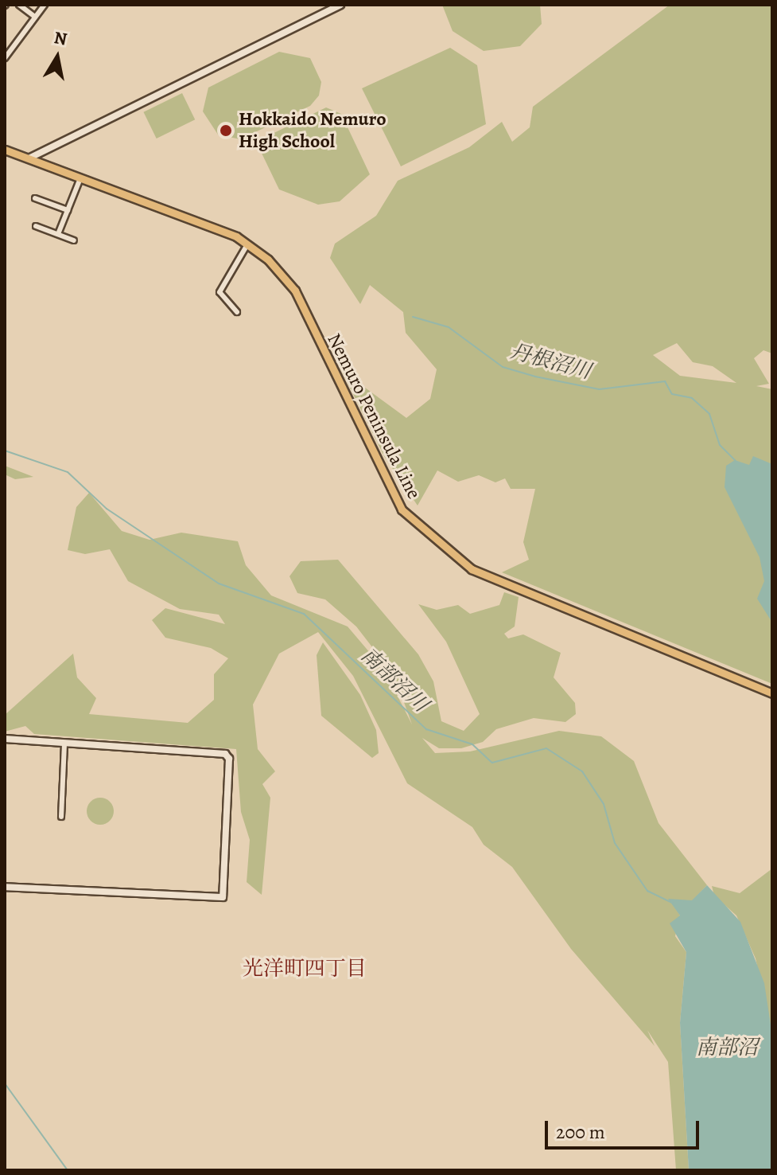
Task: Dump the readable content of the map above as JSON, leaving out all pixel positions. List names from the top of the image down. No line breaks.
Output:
{"streets":{"main road":["Nemuro Peninsula Line"]},"districts":["光洋町四丁目"],"water":["丹根沼川","南部沼川","南部沼"],"places":["Hokkaido Nemuro High School"],"scale_bar":"200 m","north":"top"}
